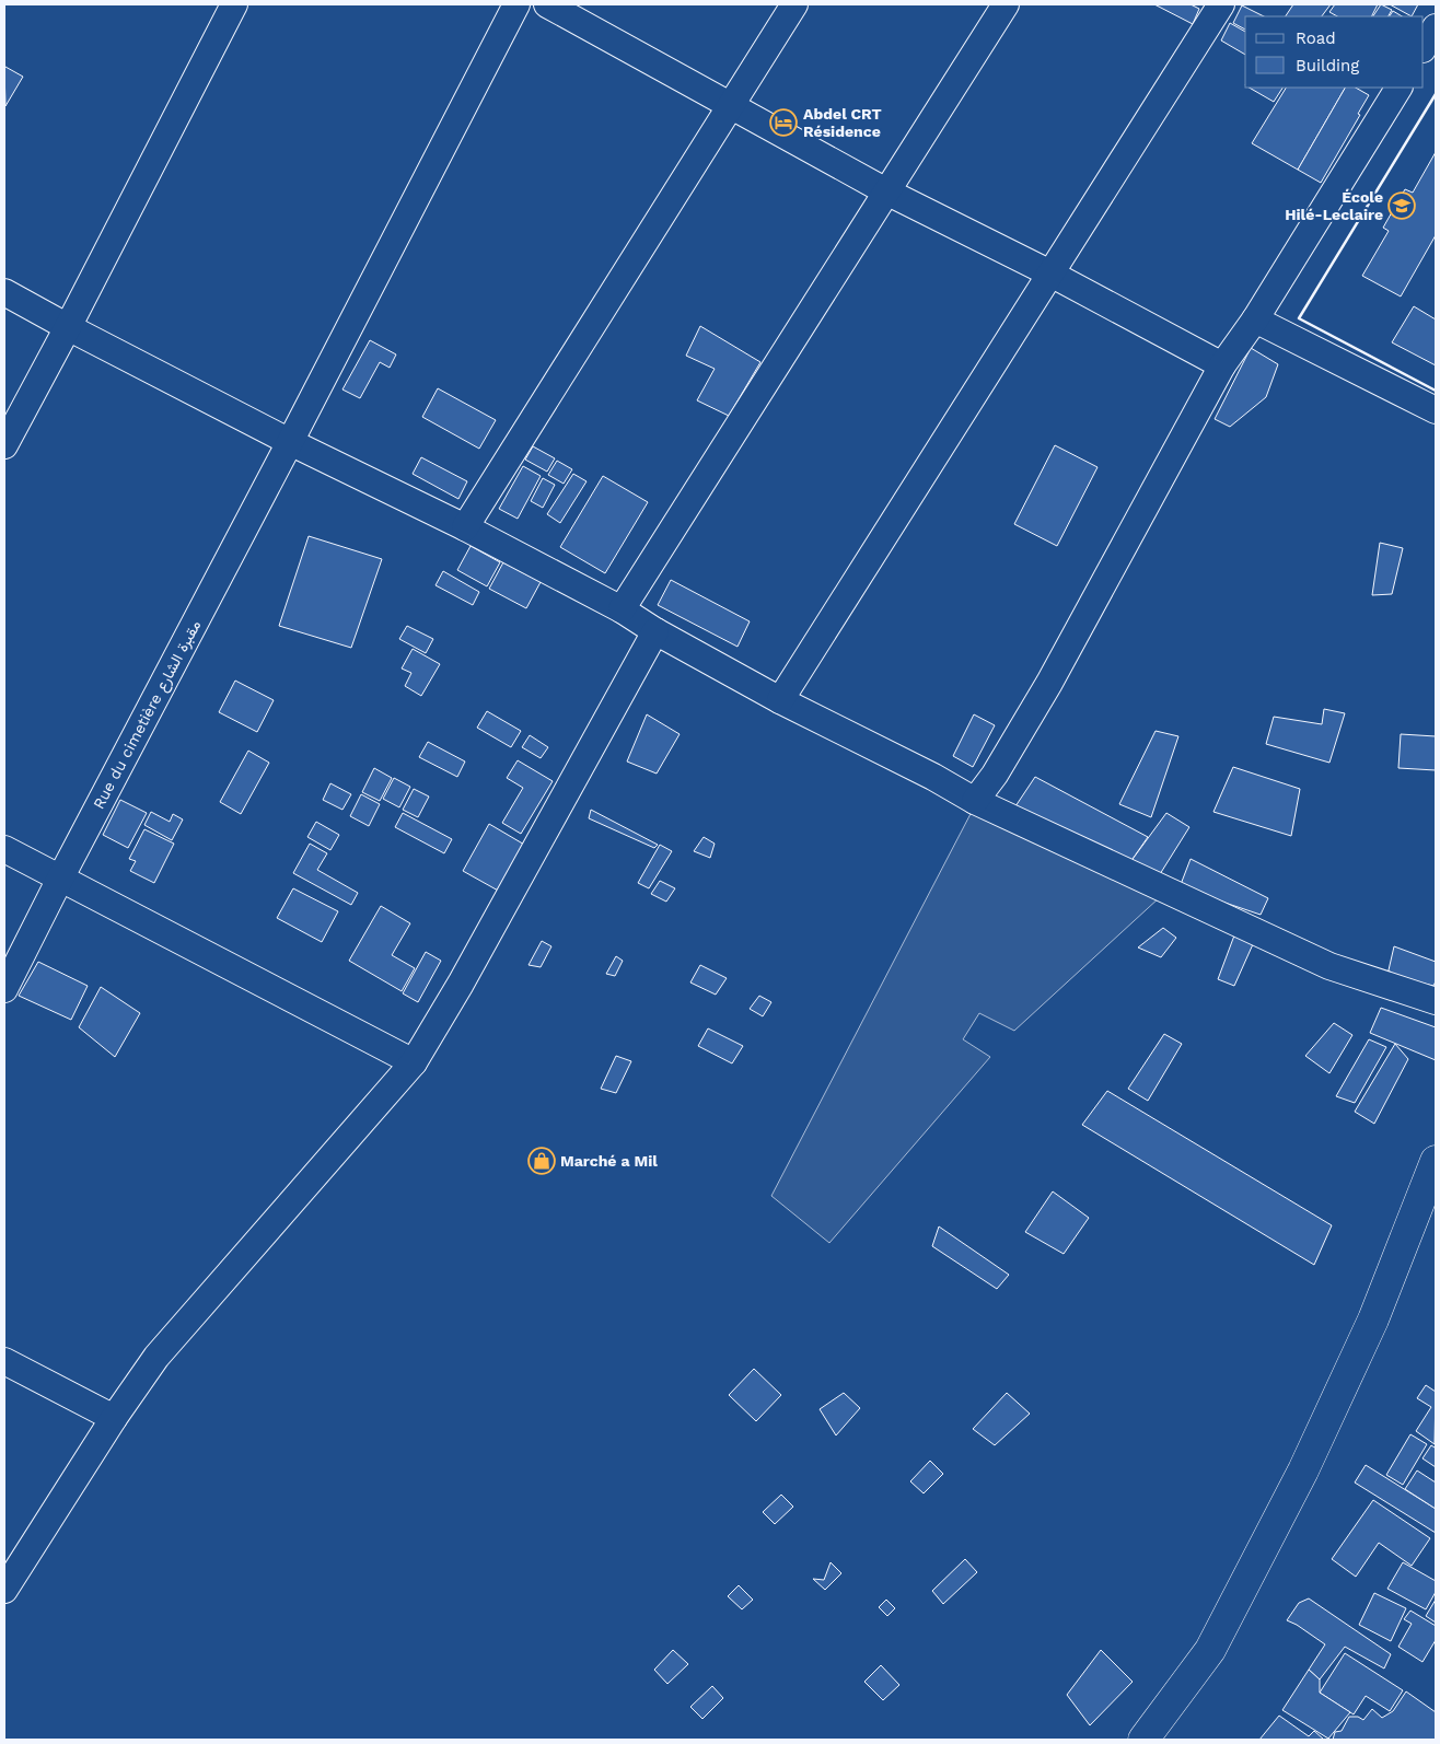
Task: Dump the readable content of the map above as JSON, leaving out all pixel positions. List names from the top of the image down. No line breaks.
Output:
{"streets":{"street":["Rue du cimetière مقبرة الشارع"]},"places":{"hotel":["Abdel CRT Résidence"],"school or university":["École Hilé-Leclaire"],"shop":["Marché a Mil"]},"legend":["Road","Building"]}
